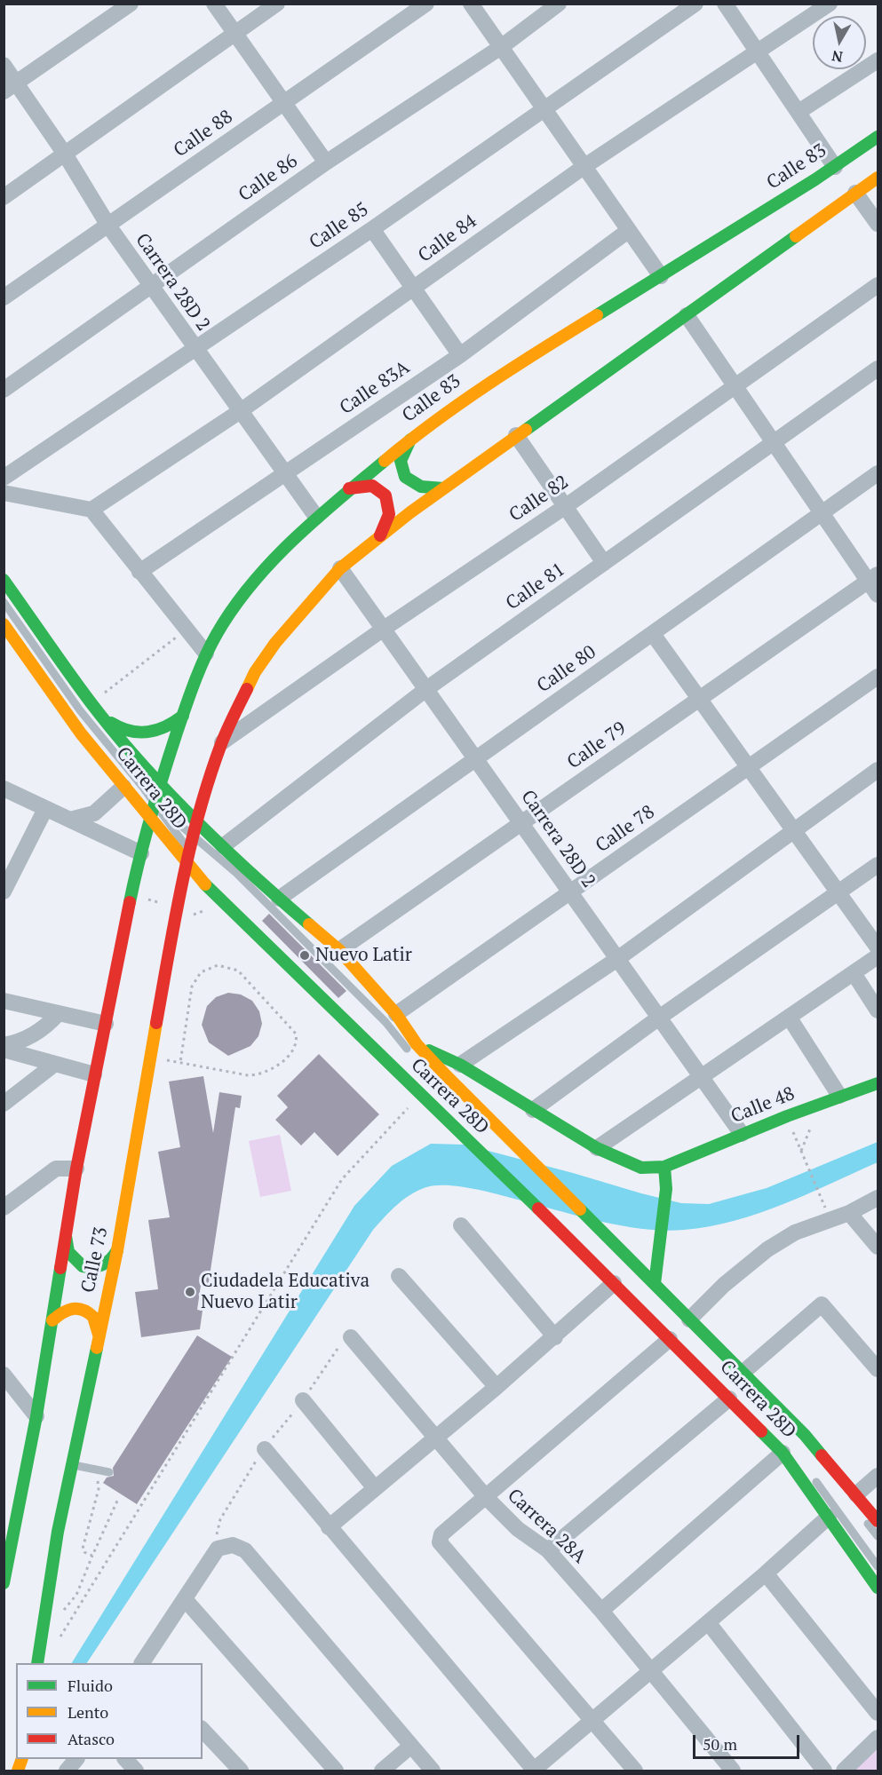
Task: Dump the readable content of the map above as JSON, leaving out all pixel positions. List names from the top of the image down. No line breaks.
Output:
{"streets":{"main road":["Calle 83","Carrera 28D","Calle 48","Calle 73"],"street":["Calle 88","Calle 86","Calle 85","Calle 84","Carrera 28D 2","Calle 83A","Calle 82","Calle 81","Calle 80","Calle 79","Calle 78","Carrera 28A"]},"crossings":[["Calle 88","Carrera 28D 2"],["Calle 83","Carrera 28D 2"],["Calle 83","Carrera 28D"],["Calle 83","Calle 73"],["Calle 86","Carrera 28D 2"],["Calle 85","Carrera 28D 2"],["Calle 84","Carrera 28D 2"],["Carrera 28D 2","Calle 83A"],["Carrera 28D 2","Calle 82"],["Carrera 28D 2","Calle 81"],["Carrera 28D 2","Calle 80"],["Carrera 28D 2","Calle 79"],["Carrera 28D 2","Calle 78"],["Carrera 28D 2","Calle 48"],["Calle 81","Carrera 28D"],["Calle 80","Carrera 28D"],["Calle 79","Carrera 28D"],["Carrera 28D","Calle 78"],["Carrera 28D","Calle 48"],["Carrera 28D","Calle 73"]],"places":["Nuevo Latir","Ciudadela Educativa Nuevo Latir"],"legend":["Fluido","Lento","Atasco"],"scale_bar":"50 m","north":"bottom"}
